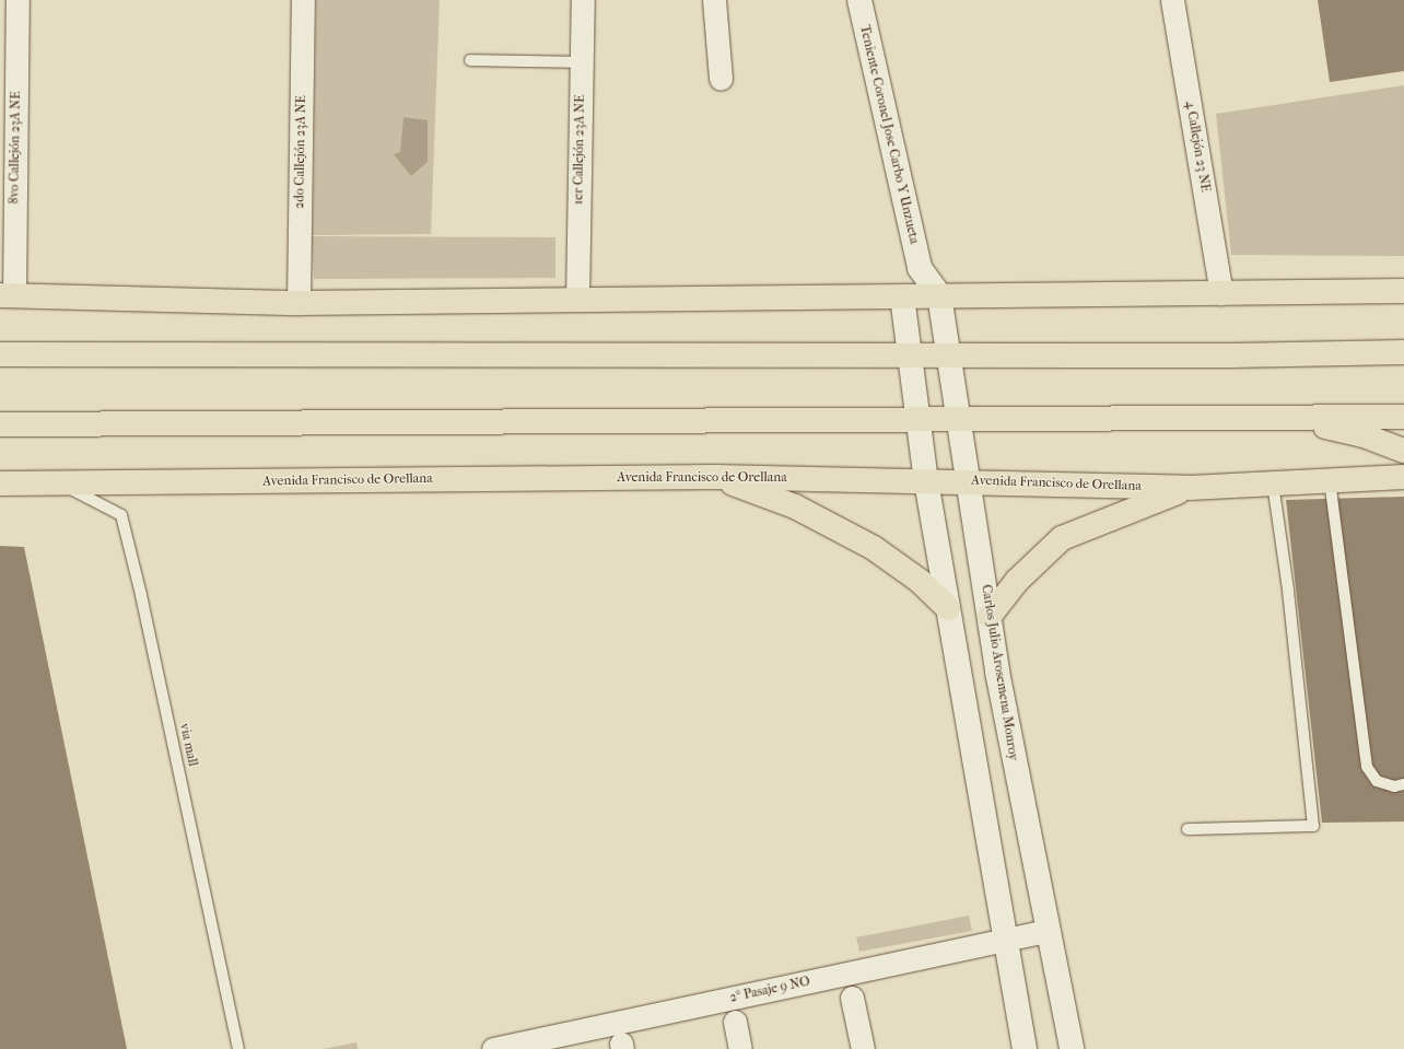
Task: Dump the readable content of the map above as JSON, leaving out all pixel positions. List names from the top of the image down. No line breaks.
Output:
{"streets":{"main road":["Teniente Coronel Jose Carbo Y Unzueta","Avenida Francisco de Orellana","Carlos Julio Arosemena Monroy"],"street":["4 Callejón 23 NE","8vo Callejón 23A NE","1er Callejón 23A NE","2do Callejón 23A NE","2° Pasaje 9 NO"],"lane":["via mall"]},"crossings":[["Teniente Coronel Jose Carbo Y Unzueta","Carlos Julio Arosemena Monroy"],["Avenida Francisco de Orellana","Carlos Julio Arosemena Monroy"],["Avenida Francisco de Orellana","via mall"],["Carlos Julio Arosemena Monroy","2° Pasaje 9 NO"]]}
